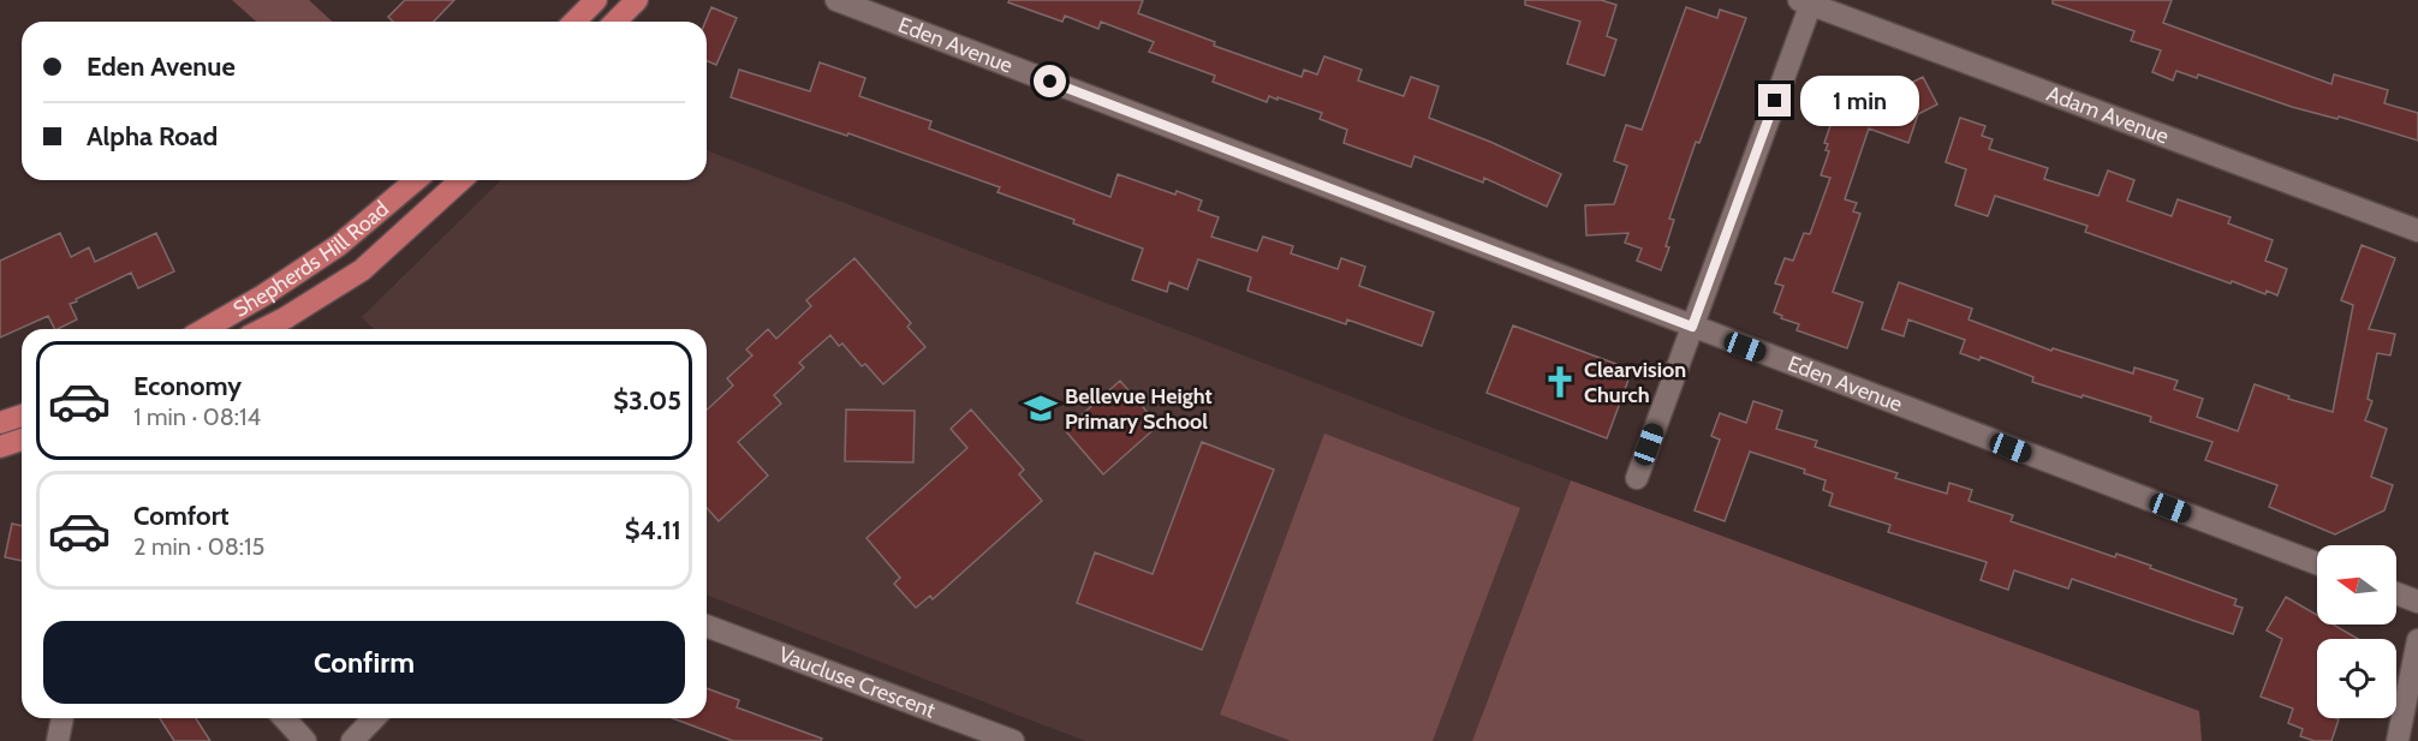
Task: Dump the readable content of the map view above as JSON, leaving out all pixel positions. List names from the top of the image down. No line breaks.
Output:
{"streets":{"main road":["Shepherds Hill Road"],"street":["Eden Avenue","Adam Avenue","Vaucluse Crescent"]},"places":{"church":["Clearvision Church"],"school or university":["Bellevue Height Primary School"]},"north":"left","page":{"banner":["Eden Avenue","Alpha Road"],"bubble":"1 min","list":[{"name":"Economy","note":"1 min · 08:14","value":"$3.05"},{"name":"Comfort","note":"2 min · 08:15","value":"$4.11"}],"buttons":"Confirm"}}
